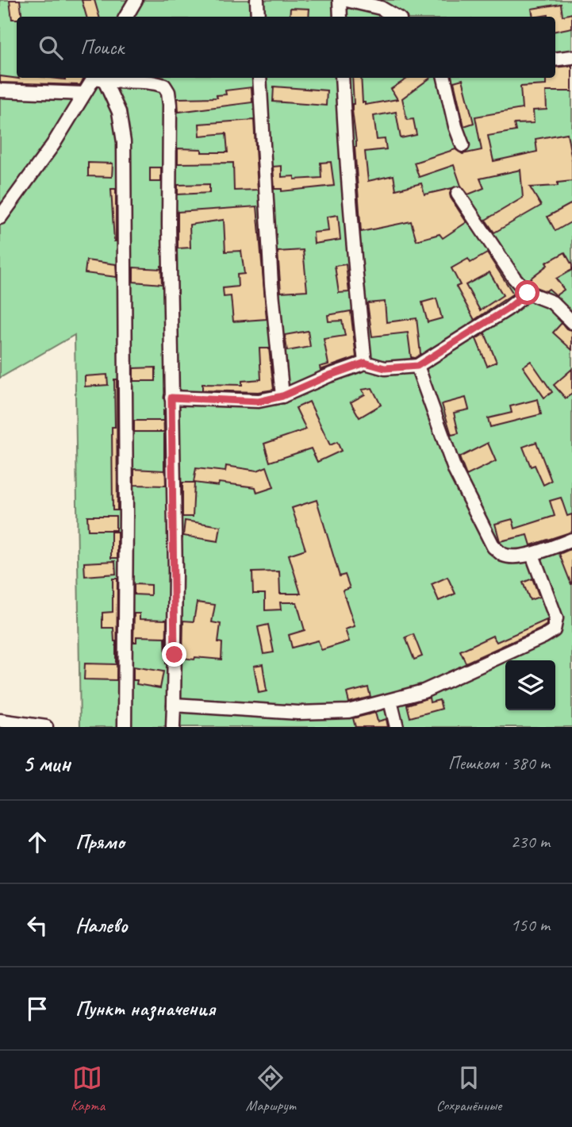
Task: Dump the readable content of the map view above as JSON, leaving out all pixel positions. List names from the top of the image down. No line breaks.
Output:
{"page":{"search":"Поиск","heading":["5 мин","Пешком · 380 m"],"list":[["Прямо","230 m"],["Налево","150 m"],"Пункт назначения"],"nav":["Карта","Маршрут","Сохранённые"]}}
